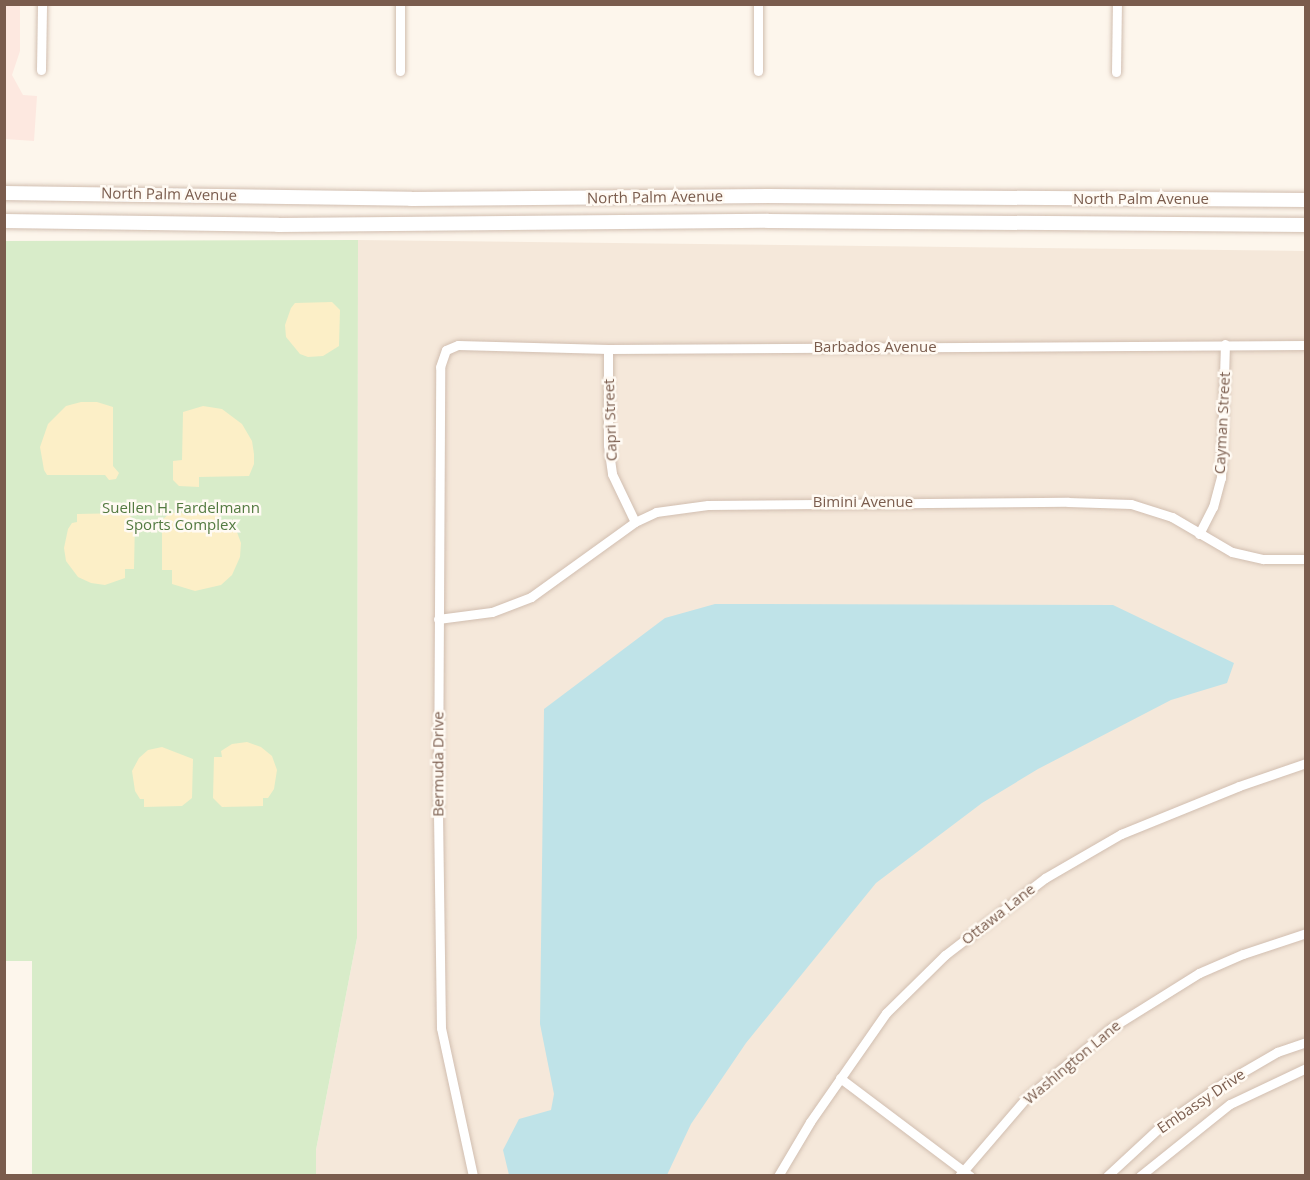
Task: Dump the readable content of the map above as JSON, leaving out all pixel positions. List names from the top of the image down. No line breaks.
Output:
{"streets":{"main road":["North Palm Avenue"],"street":["Barbados Avenue","Capri Street","Cayman Street","Bimini Avenue","Bermuda Drive","Ottawa Lane","Washington Lane","Embassy Drive"]},"crossings":[["Barbados Avenue","Capri Street"],["Barbados Avenue","Cayman Street"],["Barbados Avenue","Bermuda Drive"],["Capri Street","Bimini Avenue"],["Cayman Street","Bimini Avenue"],["Bimini Avenue","Bermuda Drive"]],"parks":["Suellen H. Fardelmann Sports Complex"]}
